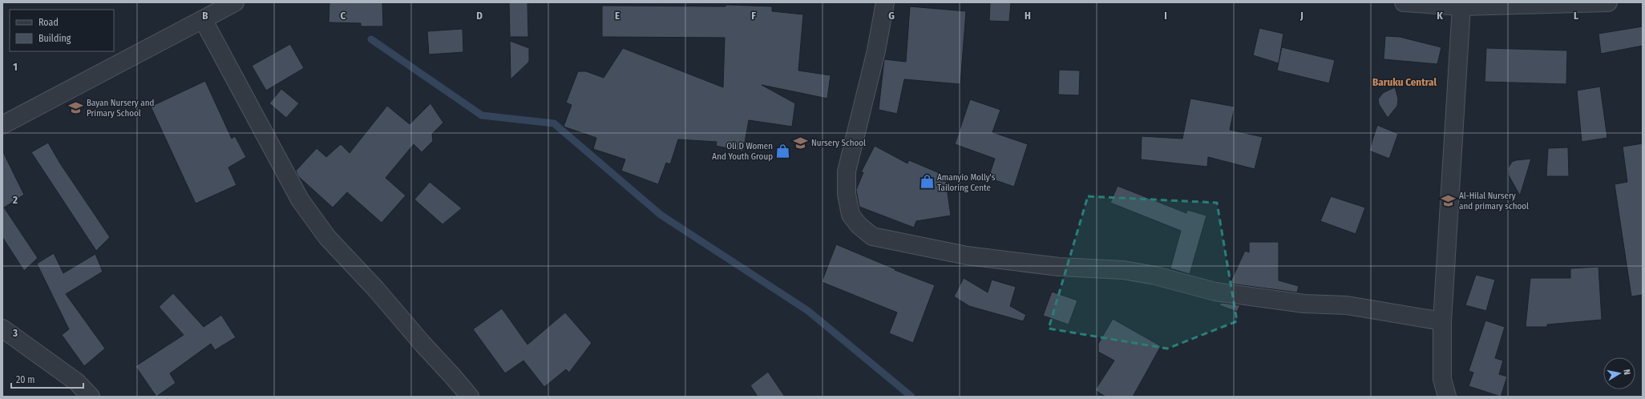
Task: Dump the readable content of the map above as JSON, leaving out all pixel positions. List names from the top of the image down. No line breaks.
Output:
{"districts":["Baruku Central"],"places":{"school or university":["Bayan Nursery and Primary School","Nursery School","Al-Hilal Nursery and primary school"],"shop":["Oli D Women And Youth Group","Amanyio Molly's Tailoring Cente"]},"legend":["Road","Building"],"scale_bar":"20 m","north":"right","grid":{"columns":["B","C","D","E","F","G","H","I","J","K","L"],"rows":["1","2","3"]}}
